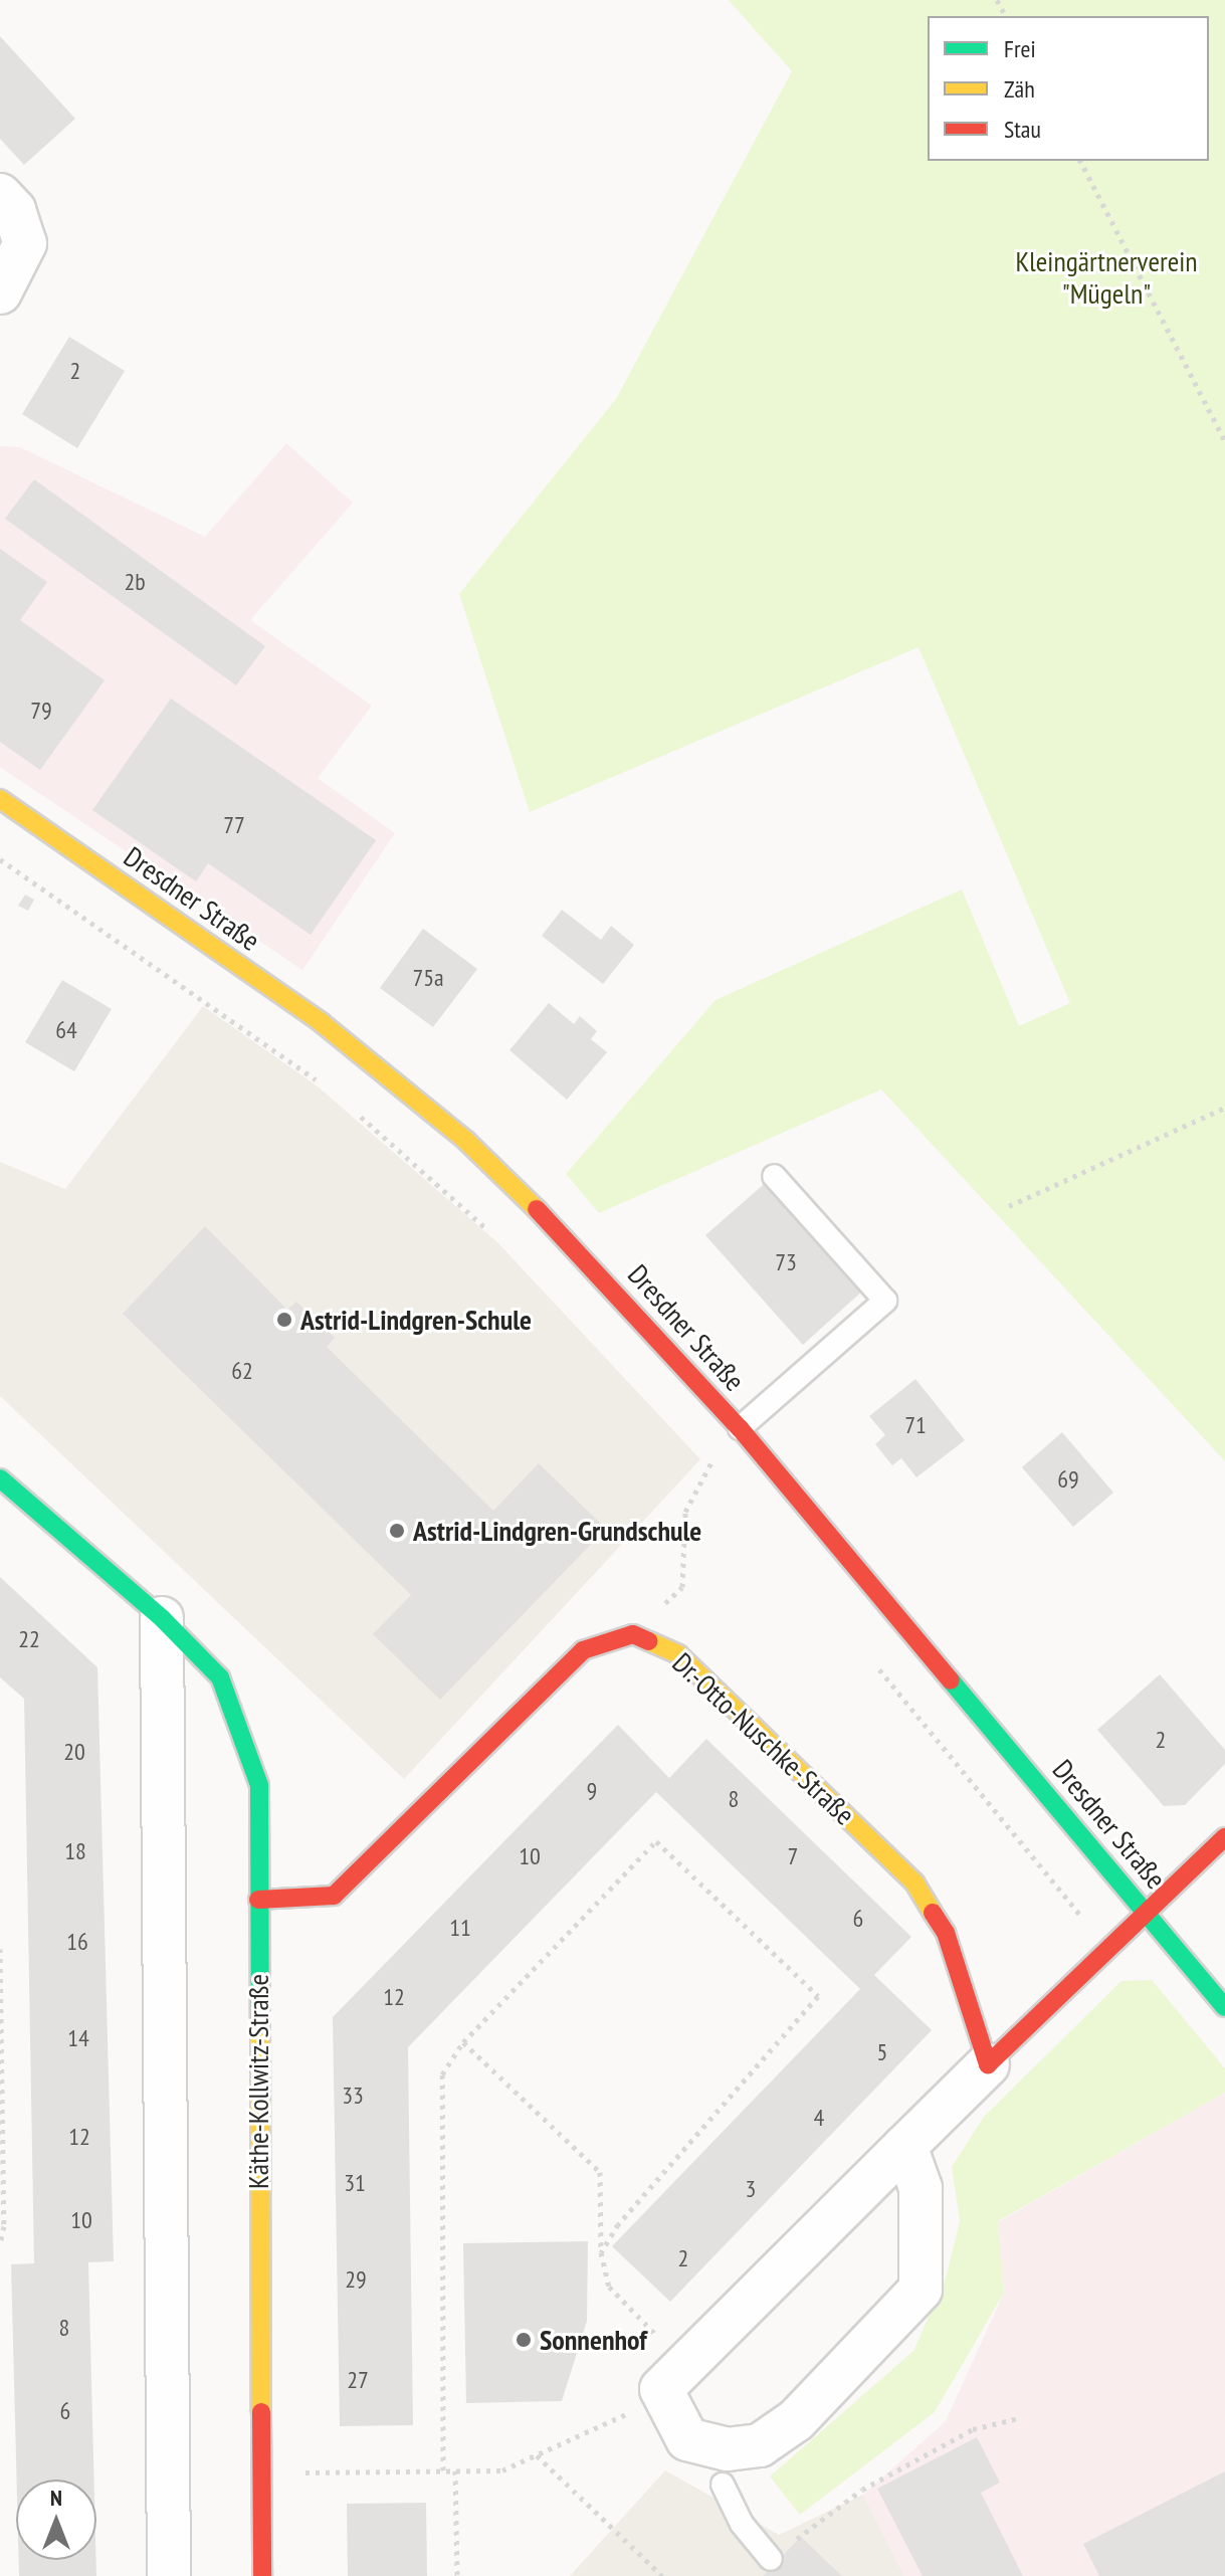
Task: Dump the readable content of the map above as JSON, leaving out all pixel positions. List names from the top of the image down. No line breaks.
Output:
{"streets":{"street":["Dresdner Straße","Dr.-Otto-Nuschke-Straße","Käthe-Kollwitz-Straße"]},"parks":["Kleingärtnerverein \"Mügeln\""],"places":["Astrid-Lindgren-Schule","Astrid-Lindgren-Grundschule","Sonnenhof"],"house_numbers":["2","2b","79","77","75a","64","73","62","71","69","22","2","20","9","8","18","10","7","6","11","16","12","14","5","33","4","12","31","3","10","2","29","8","27","6"],"legend":["Frei","Zäh","Stau"],"north":"top"}
